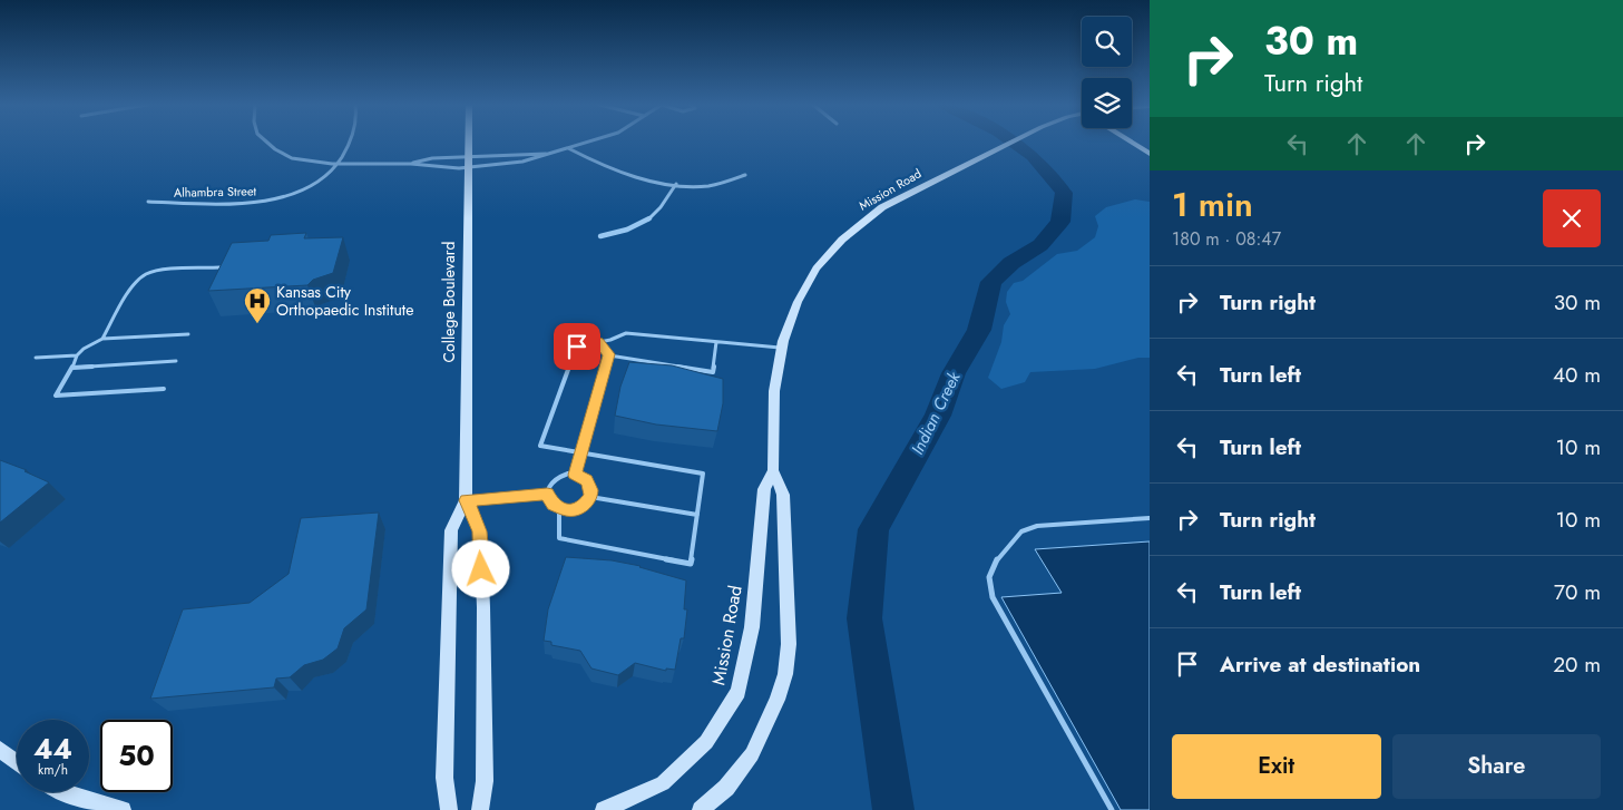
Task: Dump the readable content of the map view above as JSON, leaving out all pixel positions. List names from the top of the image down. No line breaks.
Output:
{"streets":{"main road":["Mission Road","College Boulevard"],"street":["Alhambra Street"]},"water":["Indian Creek"],"places":{"hospital":["Kansas City Orthopaedic Institute"]},"page":{"turn":["30 m","Turn right"],"heading":["1 min","180 m · 08:47"],"list":[{"name":"Turn right","value":"30 m"},{"name":"Turn left","value":"40 m"},{"name":"Turn left","value":"10 m"},{"name":"Turn right","value":"10 m"},{"name":"Turn left","value":"70 m"},{"name":"Arrive at destination","value":"20 m"}],"speed":"44 km/h","limit":"50","buttons":["Exit","Share"]}}
